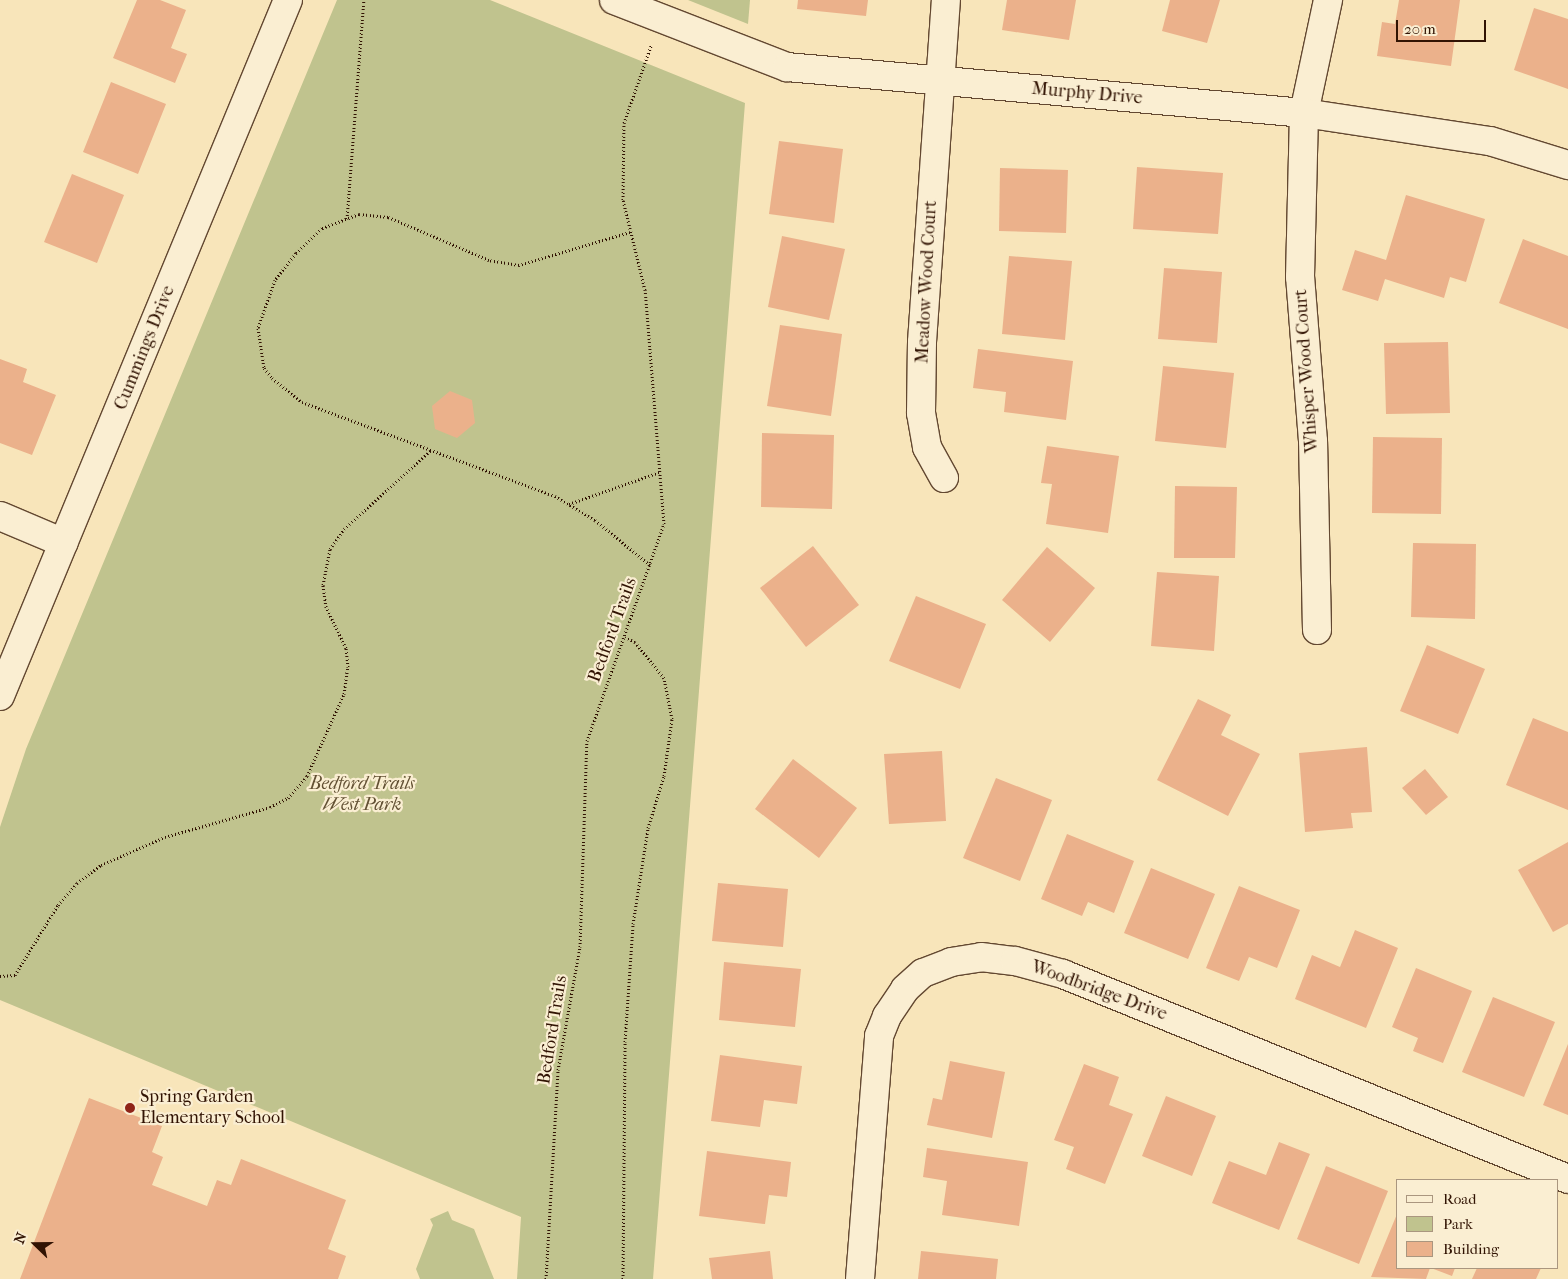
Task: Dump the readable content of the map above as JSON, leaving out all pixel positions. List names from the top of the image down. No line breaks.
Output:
{"streets":{"street":["Murphy Drive","Meadow Wood Court","Cummings Drive","Whisper Wood Court","Woodbridge Drive"],"path":["Bedford Trails"]},"crossings":[["Murphy Drive","Meadow Wood Court"],["Murphy Drive","Whisper Wood Court"],["Murphy Drive","Bedford Trails"]],"parks":["Bedford Trails West Park"],"places":["Spring Garden Elementary School"],"legend":["Road","Park","Building"],"scale_bar":"20 m","north":"left"}
